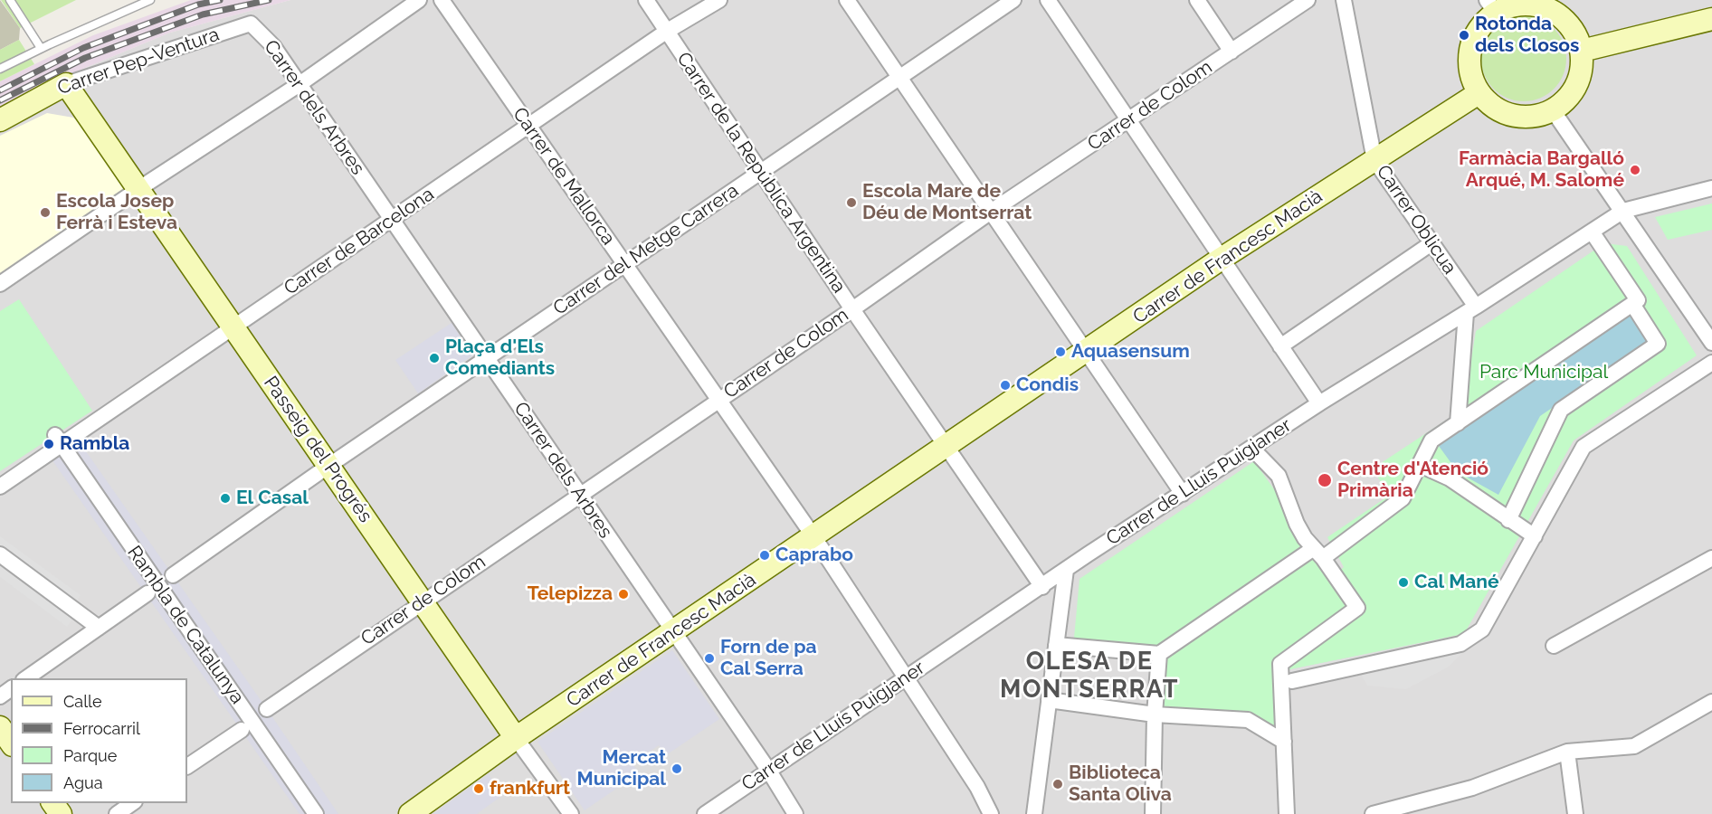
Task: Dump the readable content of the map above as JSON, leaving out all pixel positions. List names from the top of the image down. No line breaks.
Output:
{"streets":{"street":["Carrer Pep-Ventura","Carrer de Colom","Carrer dels Arbres","Carrer de la República Argentina","Carrer de Mallorca","Carrer Oblicua","Carrer de Barcelona","Carrer del Metge Carrera","Carrer de Francesc Macià","Passeig del Progrés","Carrer de Lluís Puigjaner","Rambla de Catalunya"]},"crossings":[["Carrer Pep-Ventura","Carrer dels Arbres"],["Carrer Pep-Ventura","Passeig del Progrés"],["Carrer de Colom","Carrer dels Arbres"],["Carrer de Colom","Carrer de la República Argentina"],["Carrer de Colom","Carrer de Mallorca"],["Carrer de Colom","Passeig del Progrés"],["Carrer dels Arbres","Carrer de Barcelona"],["Carrer dels Arbres","Carrer del Metge Carrera"],["Carrer dels Arbres","Carrer de Francesc Macià"],["Carrer dels Arbres","Carrer de Lluís Puigjaner"],["Carrer de la República Argentina","Carrer de Barcelona"],["Carrer de la República Argentina","Carrer del Metge Carrera"],["Carrer de la República Argentina","Carrer de Francesc Macià"],["Carrer de la República Argentina","Carrer de Lluís Puigjaner"],["Carrer de Mallorca","Carrer de Barcelona"],["Carrer de Mallorca","Carrer del Metge Carrera"],["Carrer de Mallorca","Carrer de Francesc Macià"],["Carrer de Mallorca","Carrer de Lluís Puigjaner"],["Carrer Oblicua","Carrer de Francesc Macià"],["Carrer Oblicua","Carrer de Lluís Puigjaner"],["Carrer de Barcelona","Passeig del Progrés"],["Carrer de Barcelona","Rambla de Catalunya"],["Carrer del Metge Carrera","Passeig del Progrés"],["Carrer de Francesc Macià","Passeig del Progrés"]],"districts":["OLESA DE MONTSERRAT"],"parks":["Parc Municipal"],"places":["Rotonda dels Closos","Farmàcia Bargalló Arqué, M. Salomé","Escola Mare de Déu de Montserrat","Escola Josep Ferrà i Esteva","Aquasensum","Plaça d'Els Comediants","Condis","Rambla","Centre d'Atenció Primària","El Casal","Caprabo","Cal Mané","Telepizza","Forn de pa Cal Serra","Mercat Municipal","Biblioteca Santa Oliva","frankfurt"],"legend":["Calle","Ferrocarril","Parque","Agua"]}
